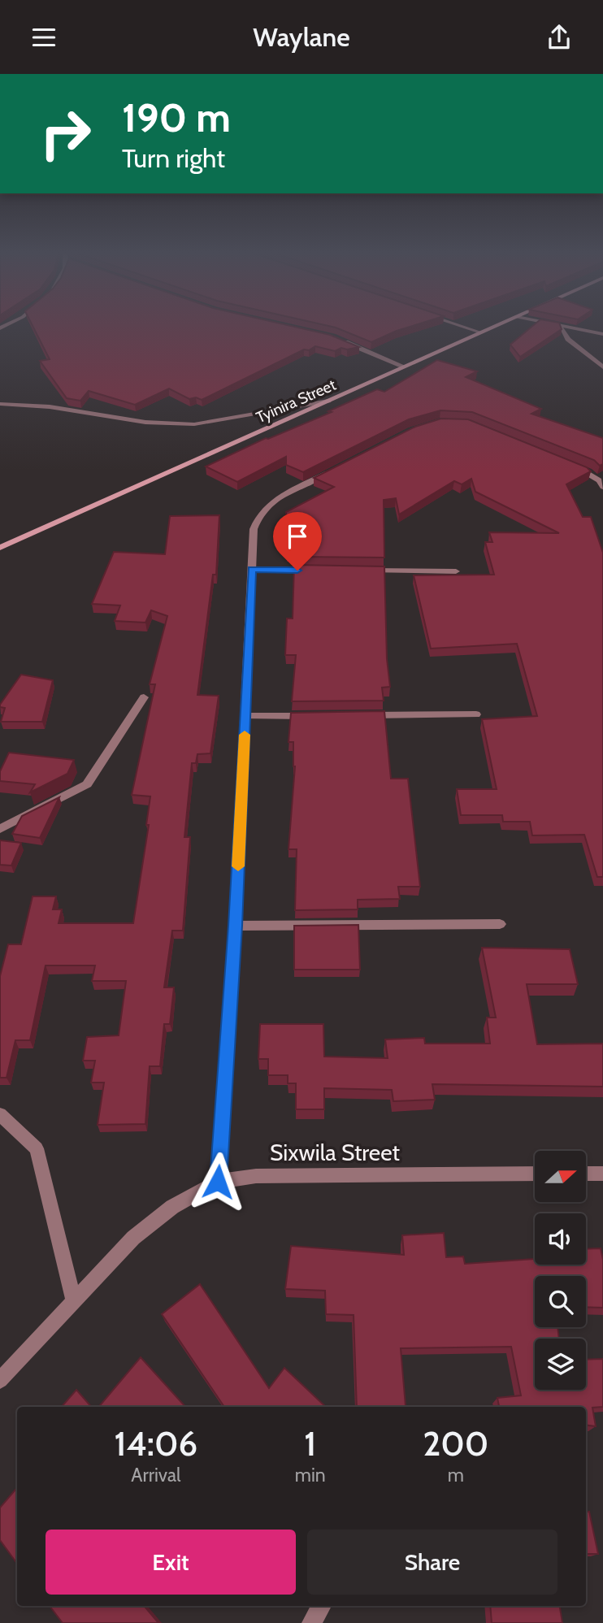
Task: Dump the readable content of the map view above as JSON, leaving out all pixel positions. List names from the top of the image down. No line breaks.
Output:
{"streets":{"street":["Tyinira Street","Sixwila Street"]},"north":"right","page":{"header":"Waylane","turn":["190 m","Turn right"],"eta":["14:06","Arrival","1","min","200","m"],"buttons":["Exit","Share"]}}
